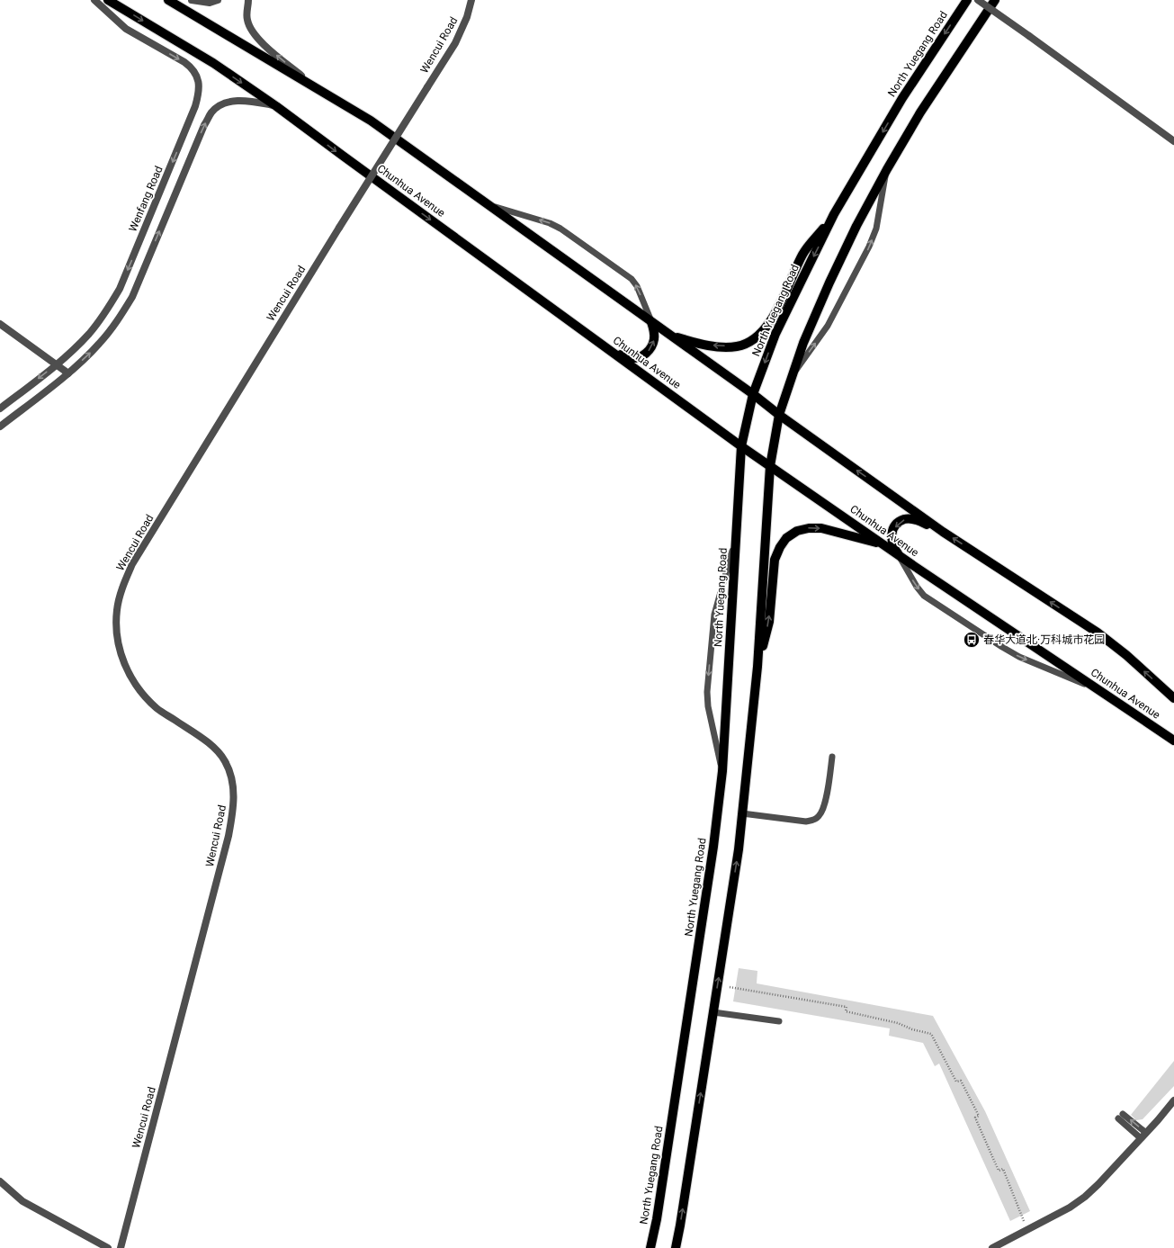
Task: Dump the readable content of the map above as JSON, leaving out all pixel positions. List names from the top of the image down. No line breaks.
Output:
{"streets":{"main road":["North Yuegang Road","Chunhua Avenue"],"street":["Wencui Road","Wenfang Road"]},"crossings":[["North Yuegang Road","Chunhua Avenue"]],"places":{"bus stop":["春华大道北·万科城市花园"]}}
